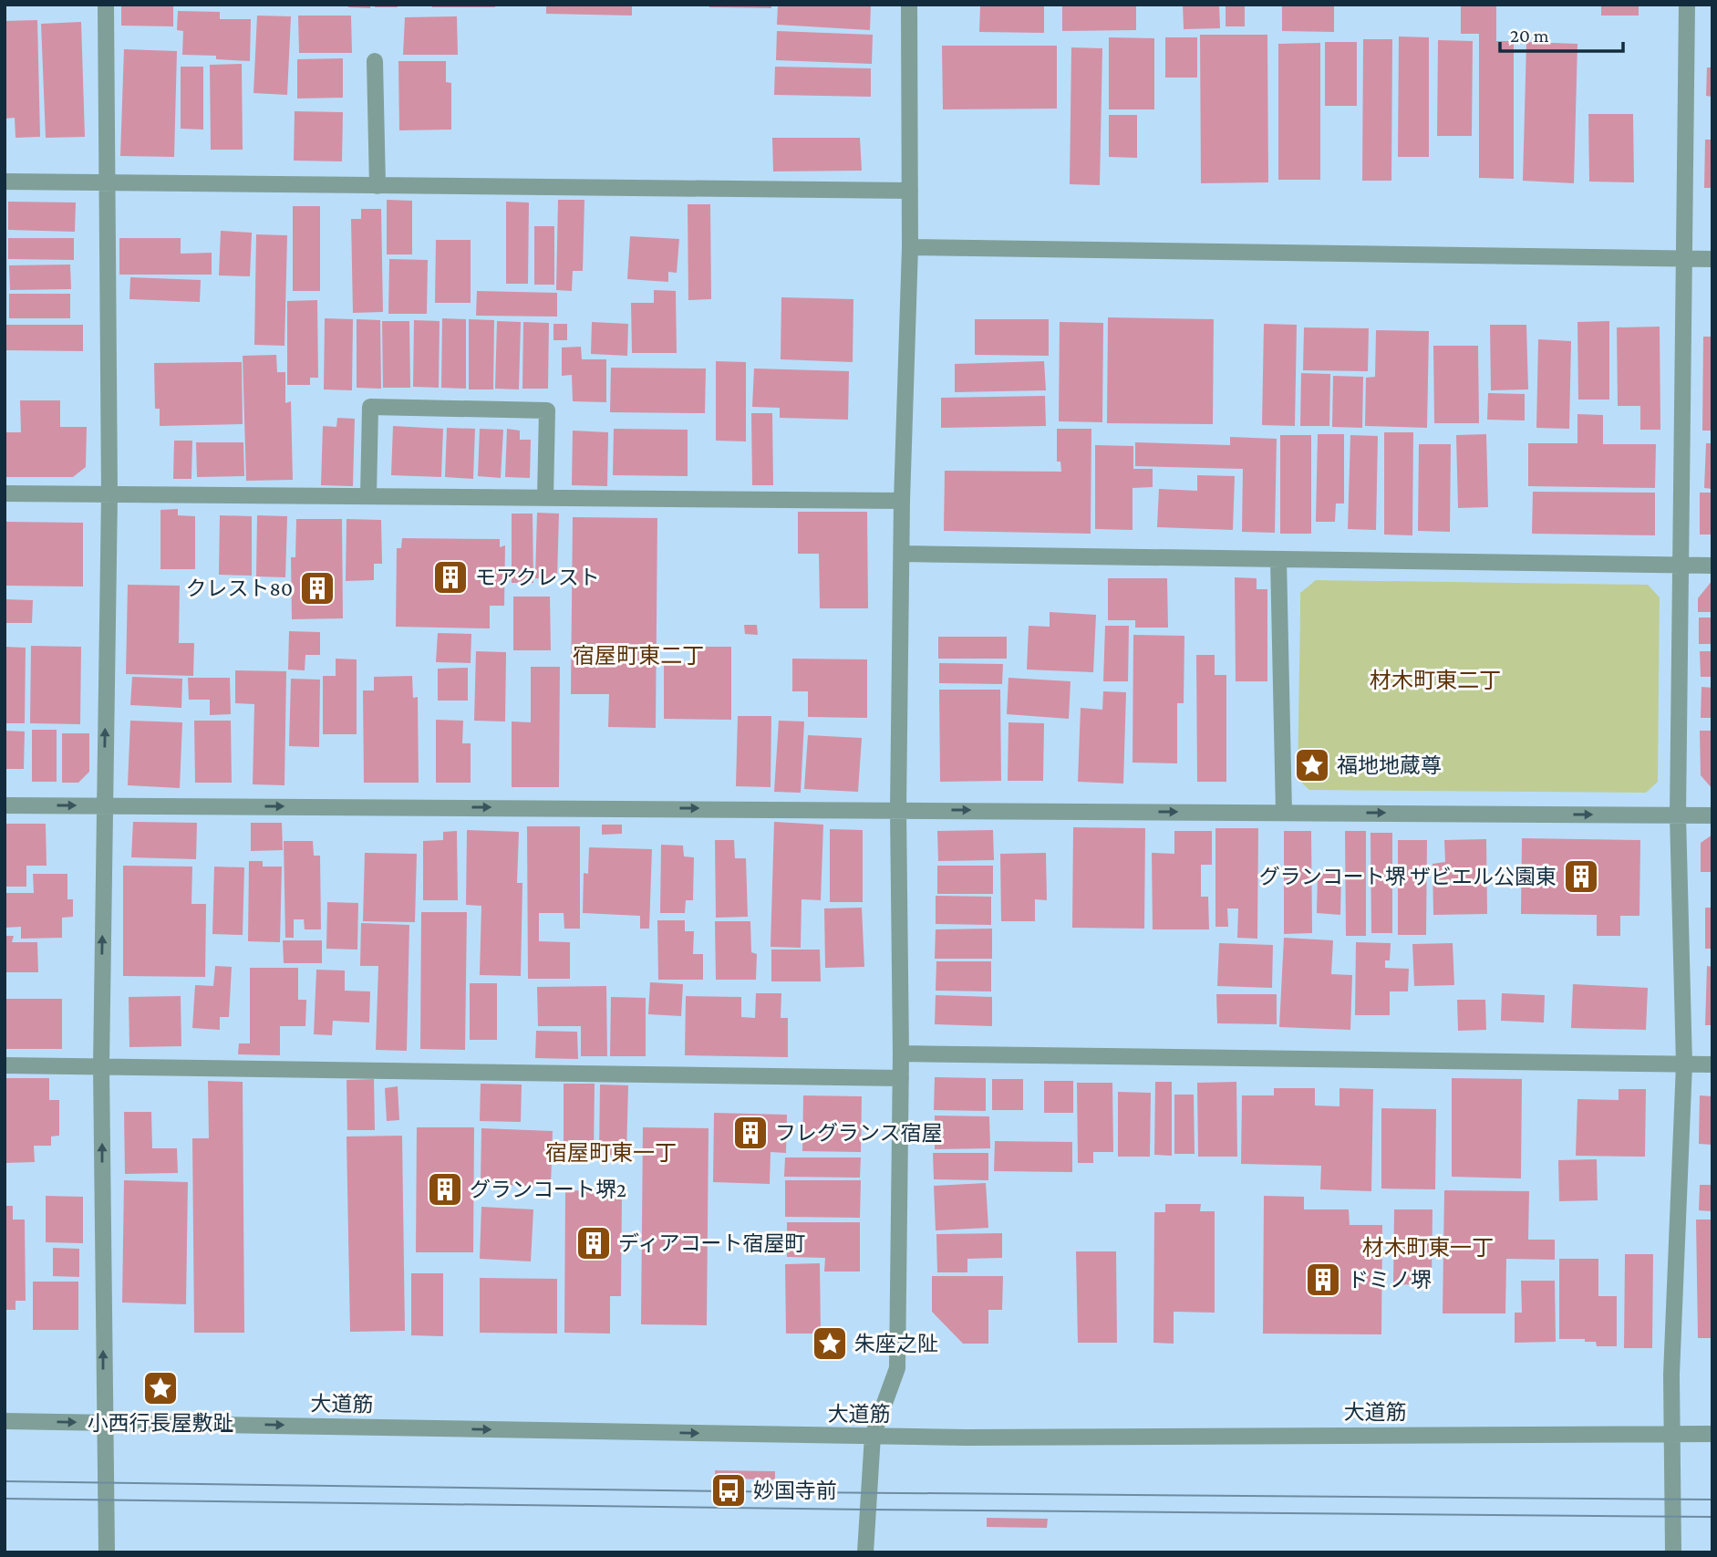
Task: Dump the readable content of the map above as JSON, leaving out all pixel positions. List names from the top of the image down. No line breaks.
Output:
{"streets":{"street":["大道筋"]},"one_way":["大道筋"],"districts":["宿屋町東二丁","材木町東二丁","宿屋町東一丁","材木町東一丁"],"places":{"building":["モアクレスト","クレスト80","グランコート堺 ザビエル公園東","フレグランス宿屋","グランコート堺2","ディアコート宿屋町","ドミノ堺"],"place":["福地地蔵尊","朱座之阯","小西行長屋敷趾"],"bus stop":["妙国寺前"]},"scale_bar":"20 m"}
